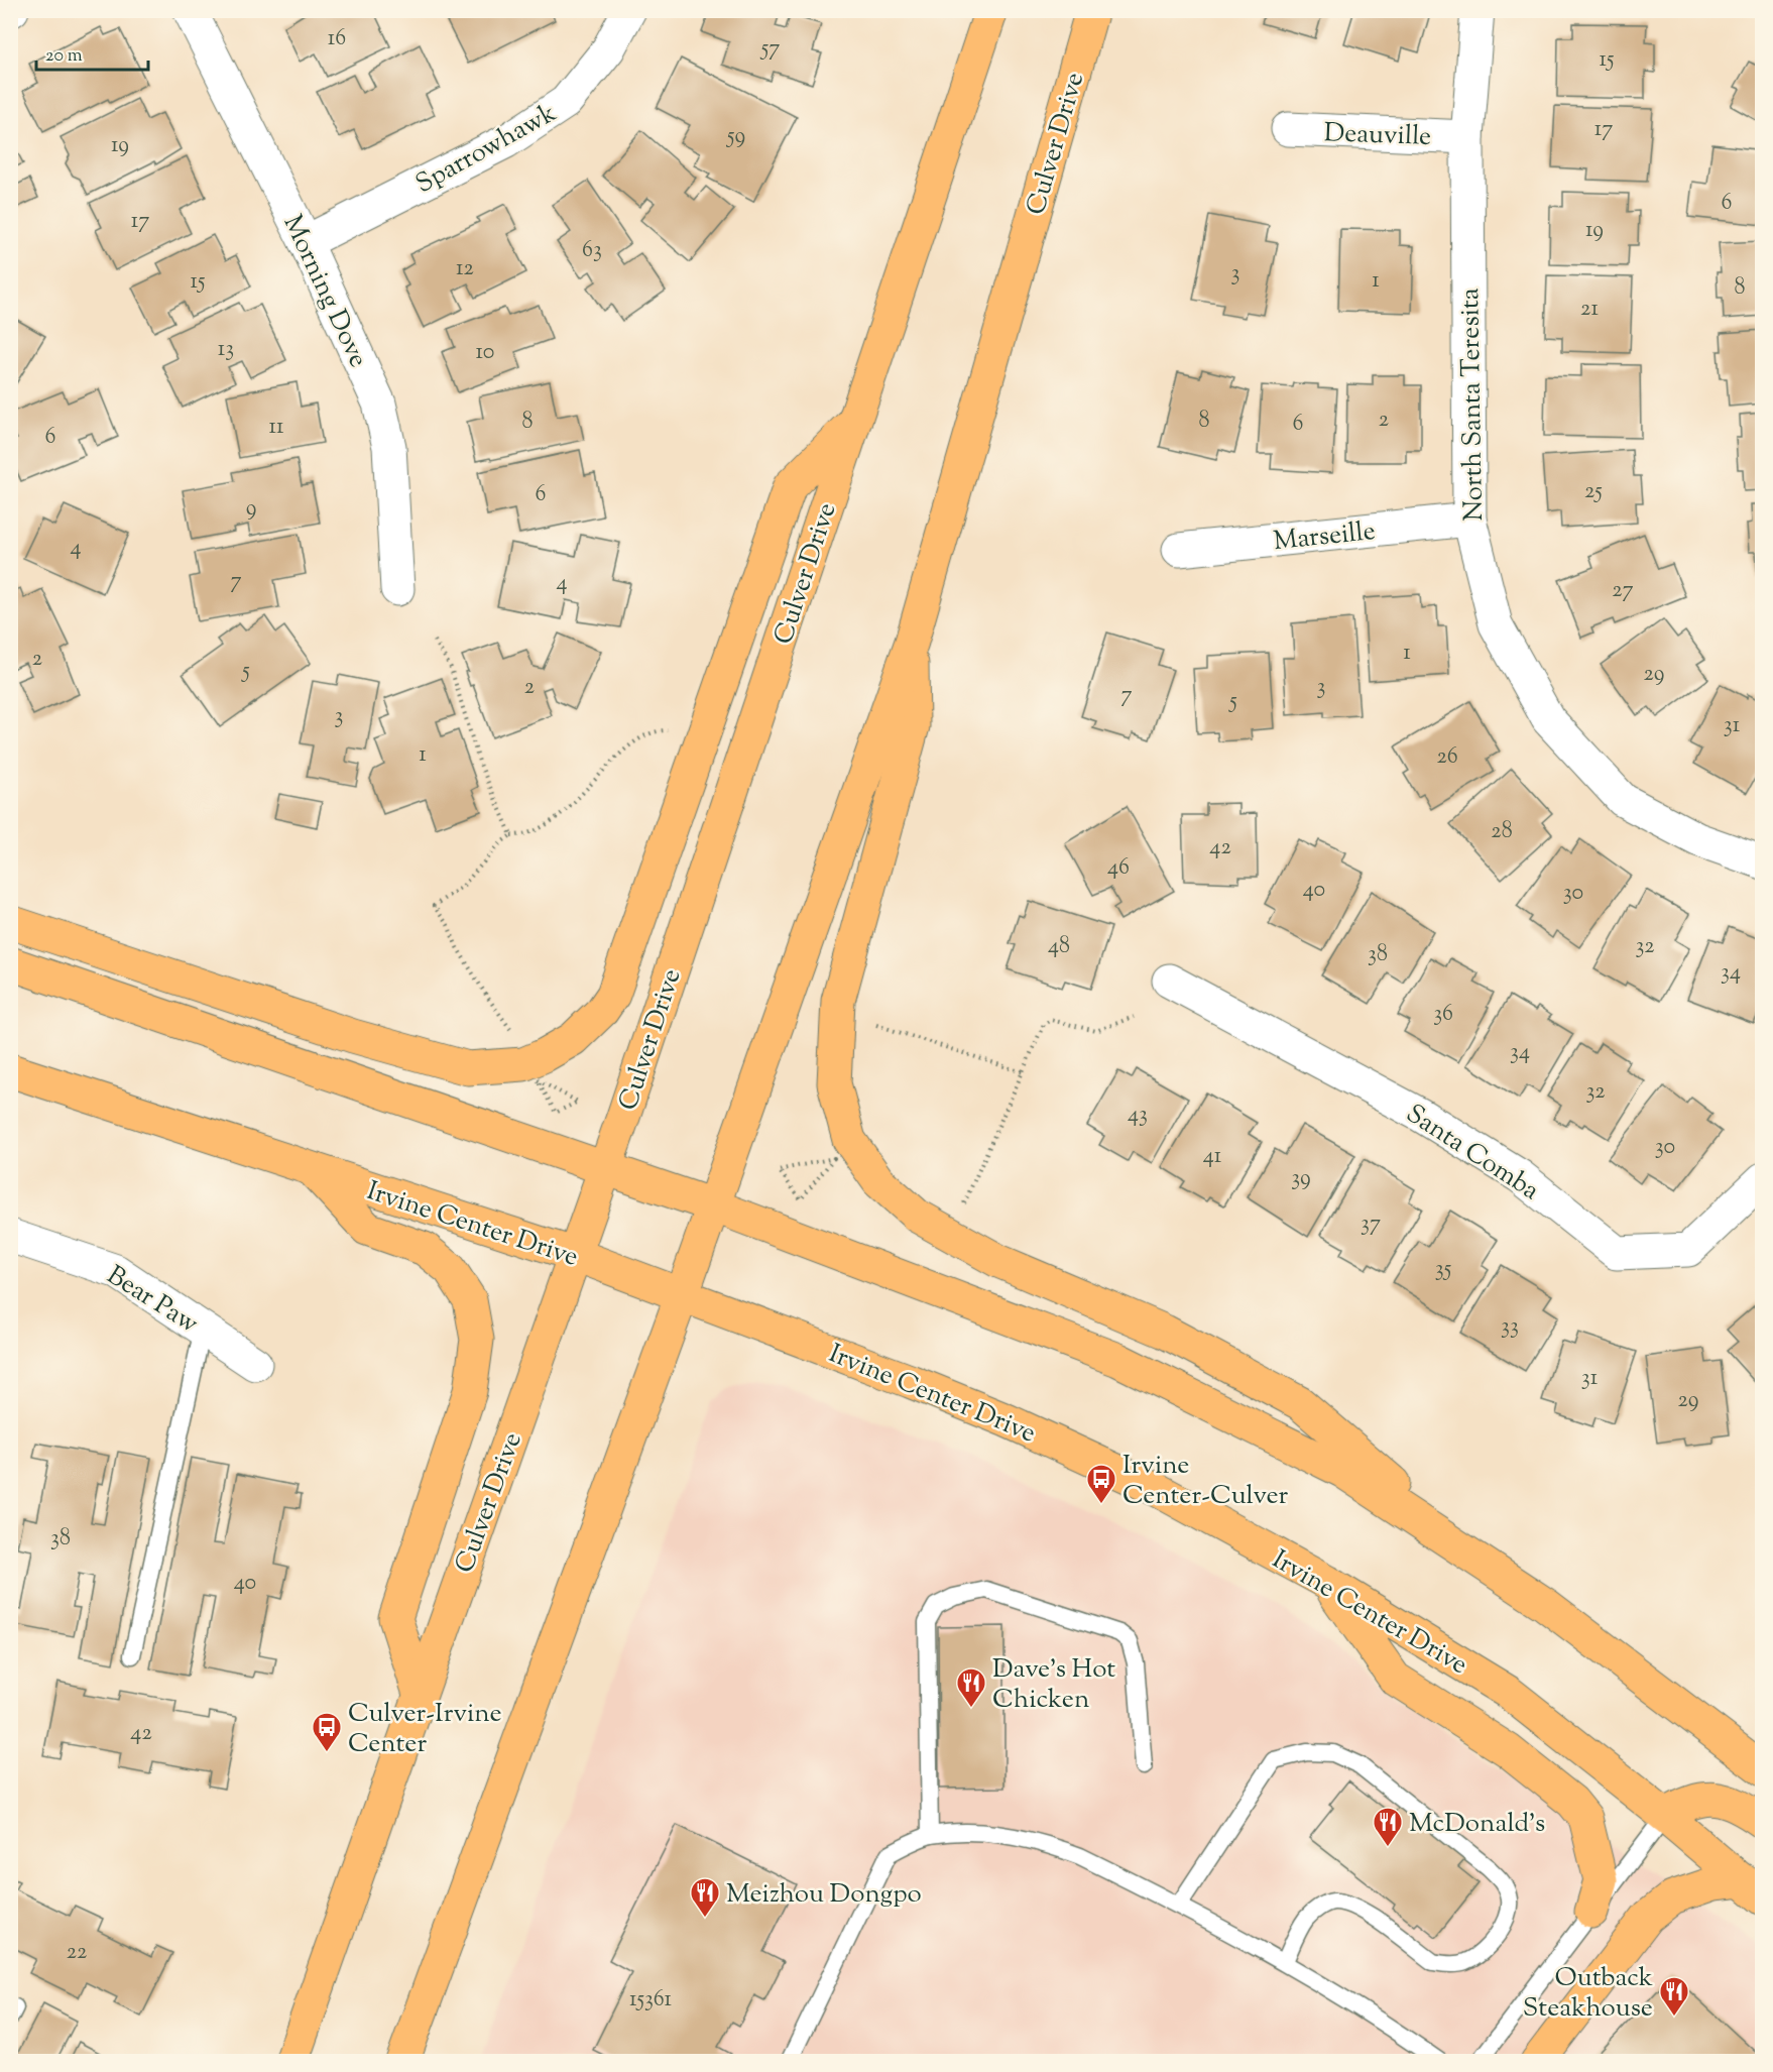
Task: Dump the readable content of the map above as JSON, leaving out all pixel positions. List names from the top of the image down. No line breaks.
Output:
{"streets":{"main road":["Culver Drive","Irvine Center Drive"],"street":["Deauville","Sparrowhawk","Morning Dove","North Santa Teresita","Marseille","Santa Comba","Bear Paw"]},"crossings":[["Deauville","North Santa Teresita"],["Culver Drive","Irvine Center Drive"],["Sparrowhawk","Morning Dove"],["North Santa Teresita","Marseille"]],"places":{"bus stop":["Irvine Center-Culver","Culver-Irvine Center"],"restaurant":["Dave's Hot Chicken","McDonald's","Meizhou Dongpo","Outback Steakhouse"]},"house_numbers":["16","57","15","17","59","19","6","17","19","63","12","3","1","15","8","21","13","10","2","8","8","6","11","6","25","6","9","4","7","4","27","1","2","5","29","2","3","7","5","3","31","1","26","28","42","46","40","30","48","32","38","34","36","34","32","43","30","41","39","37","35","33","31","29","38","40","42","22","15361"],"scale_bar":"20 m"}
